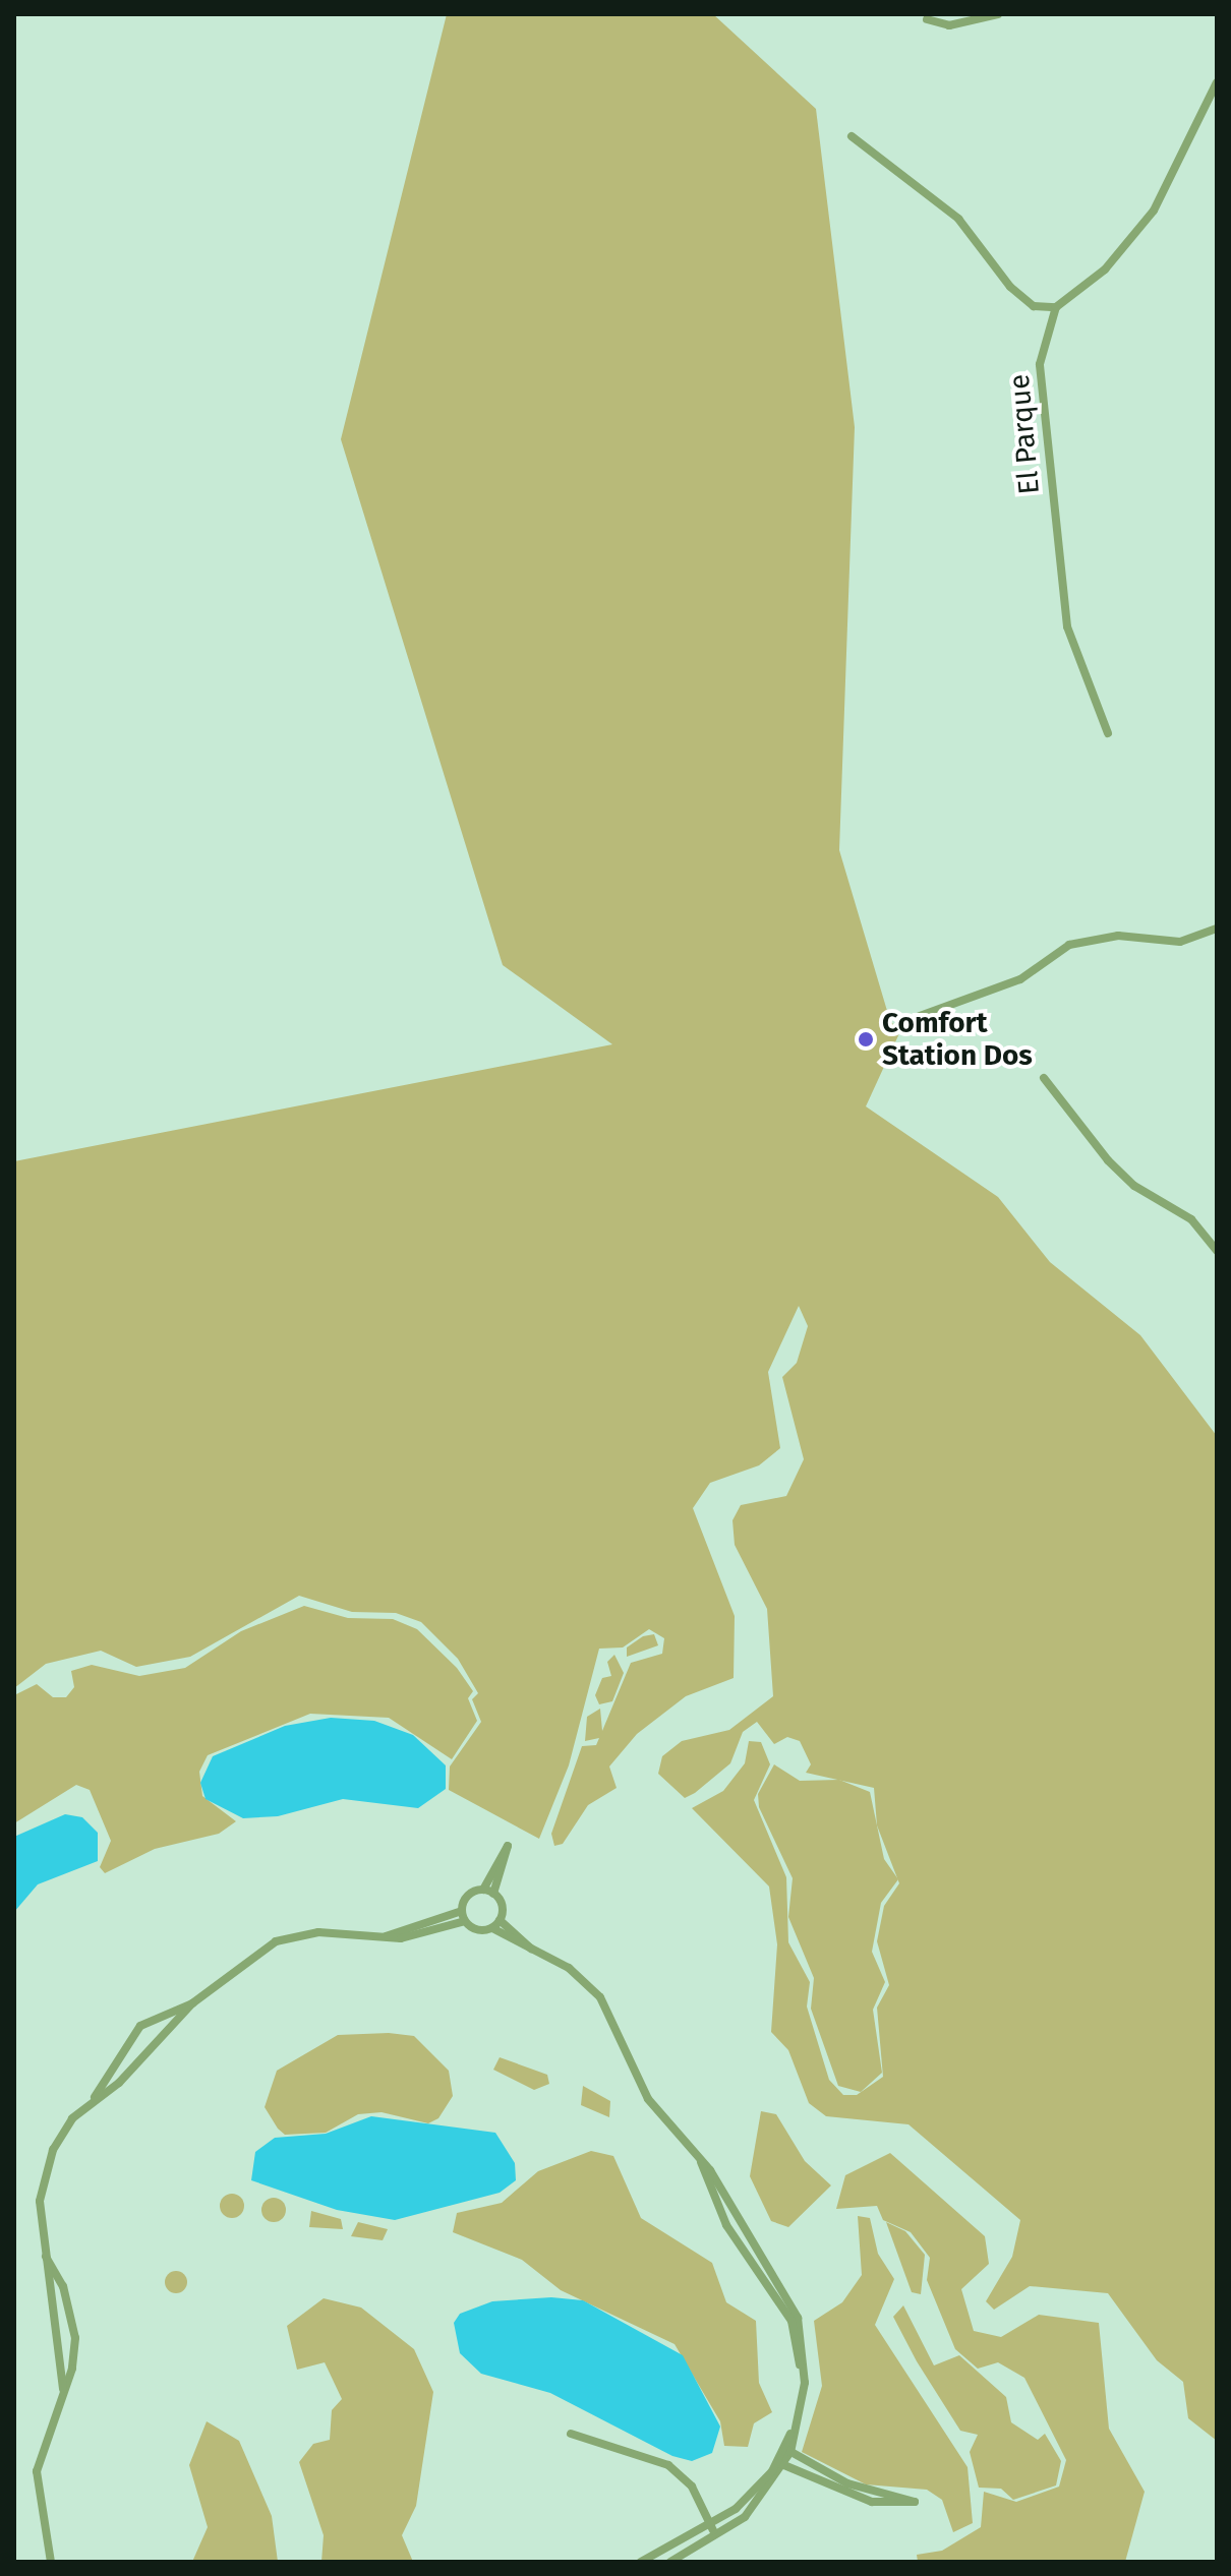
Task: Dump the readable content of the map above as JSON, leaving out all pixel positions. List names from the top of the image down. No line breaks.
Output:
{"streets":{"street":["El Parque"]},"places":["Comfort Station Dos"]}
